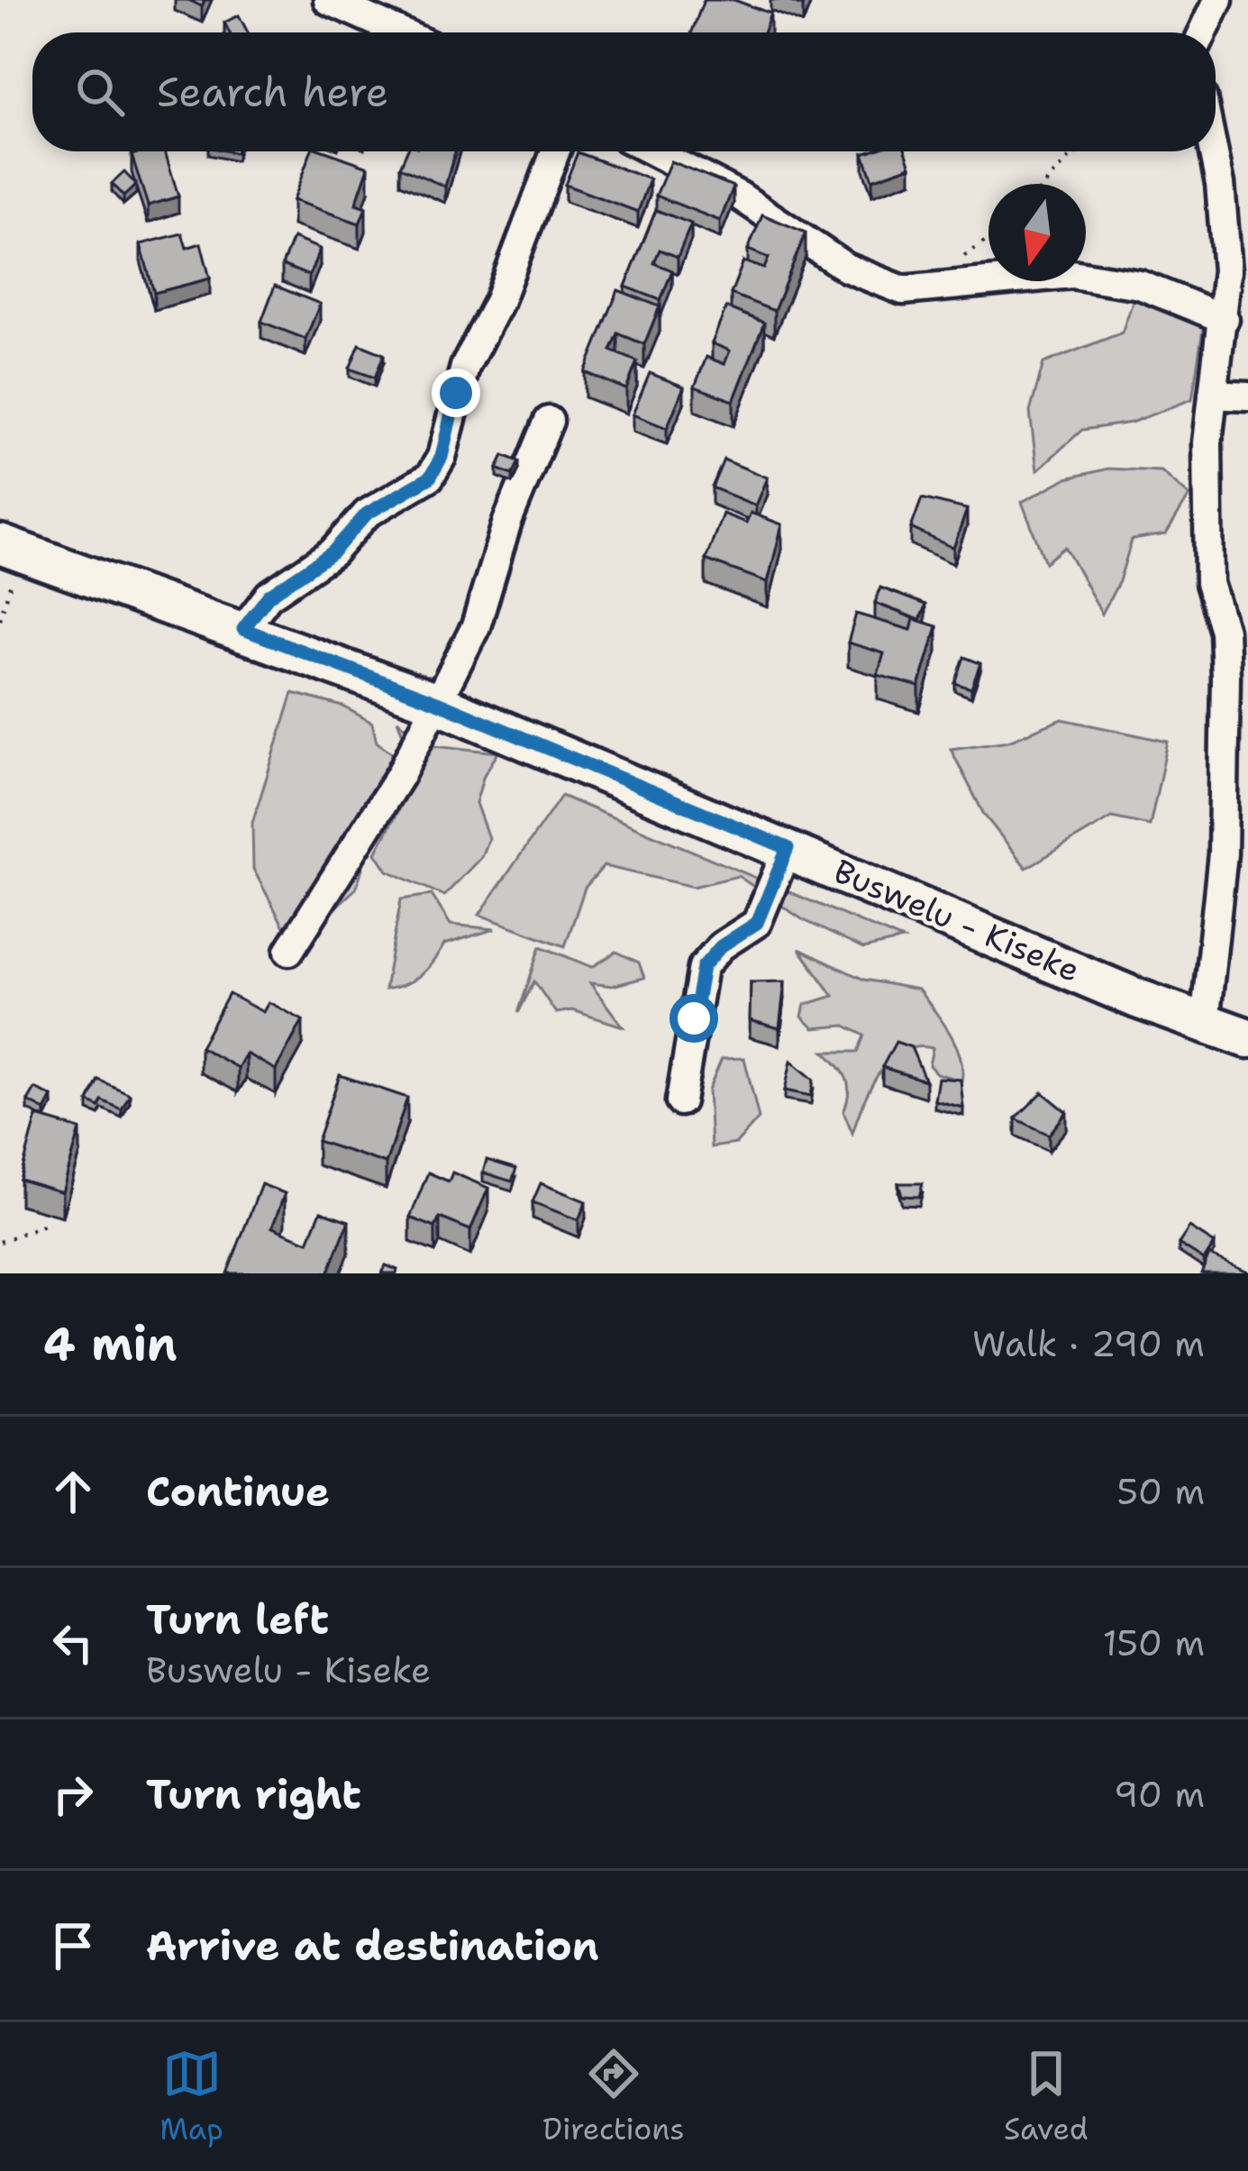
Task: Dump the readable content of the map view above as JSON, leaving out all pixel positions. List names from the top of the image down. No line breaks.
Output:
{"streets":{"main road":["Buswelu - Kiseke"]},"north":"bottom","page":{"search":"Search here","heading":["4 min","Walk · 290 m"],"list":[["Continue","50 m"],["Turn left","Buswelu - Kiseke","150 m"],["Turn right","90 m"],"Arrive at destination"],"nav":["Map","Directions","Saved"]}}
